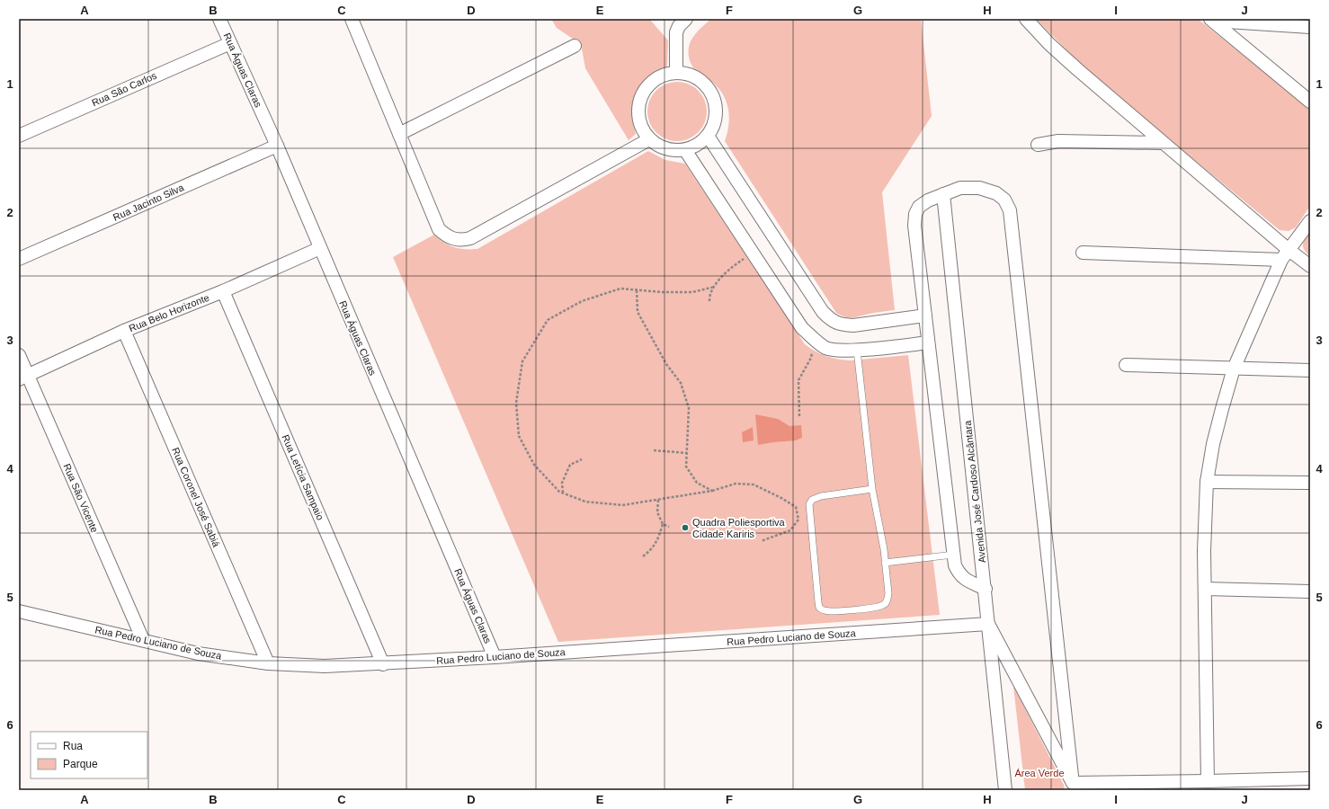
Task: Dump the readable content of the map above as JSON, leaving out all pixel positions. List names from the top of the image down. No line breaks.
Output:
{"streets":{"street":["Rua Águas Claras","Rua São Carlos","Rua Jacinto Silva","Rua Belo Horizonte","Rua Letícia Sampaio","Avenida José Cardoso Alcântara","Rua Coronel José Sabiá","Rua São Vicente","Rua Pedro Luciano de Souza"]},"crossings":[["Rua Águas Claras","Rua São Carlos"],["Rua Águas Claras","Rua Jacinto Silva"],["Rua Águas Claras","Rua Belo Horizonte"],["Rua Águas Claras","Rua Pedro Luciano de Souza"],["Rua Belo Horizonte","Rua Letícia Sampaio"],["Rua Belo Horizonte","Rua Coronel José Sabiá"],["Rua Belo Horizonte","Rua São Vicente"],["Rua Letícia Sampaio","Rua Pedro Luciano de Souza"],["Avenida José Cardoso Alcântara","Rua Pedro Luciano de Souza"],["Rua Coronel José Sabiá","Rua Pedro Luciano de Souza"],["Rua São Vicente","Rua Pedro Luciano de Souza"]],"parks":["Área Verde"],"places":["Quadra Poliesportiva Cidade Kariris"],"legend":["Rua","Parque"],"grid":{"columns":["A","B","C","D","E","F","G","H","I","J"],"rows":["1","2","3","4","5","6"]}}
